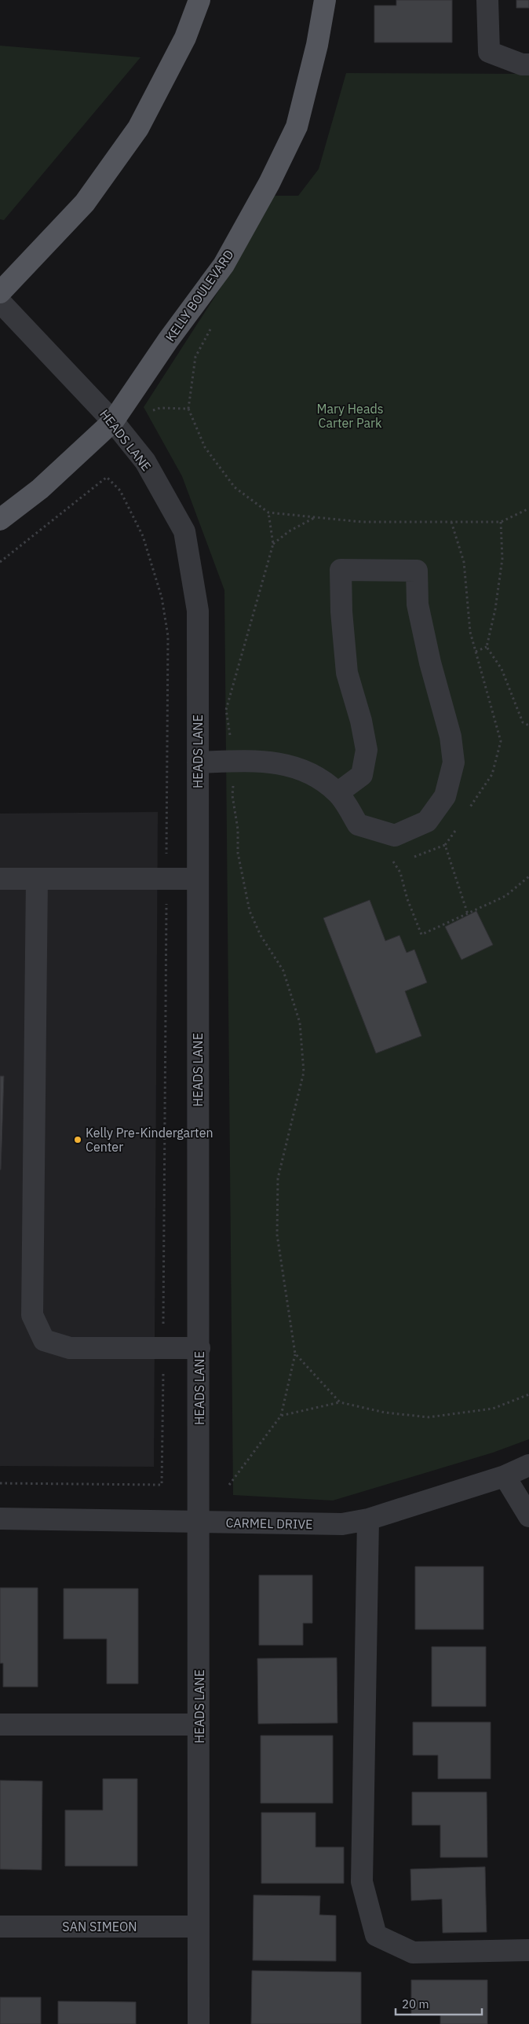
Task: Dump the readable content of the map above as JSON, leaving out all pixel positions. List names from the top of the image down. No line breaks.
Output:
{"streets":{"main road":["KELLY BOULEVARD"],"street":["HEADS LANE","CARMEL DRIVE","SAN SIMEON"]},"crossings":[["KELLY BOULEVARD","HEADS LANE"],["HEADS LANE","CARMEL DRIVE"],["HEADS LANE","SAN SIMEON"]],"parks":["Mary Heads Carter Park"],"places":["Kelly Pre-Kindergarten Center"],"scale_bar":"20 m"}
